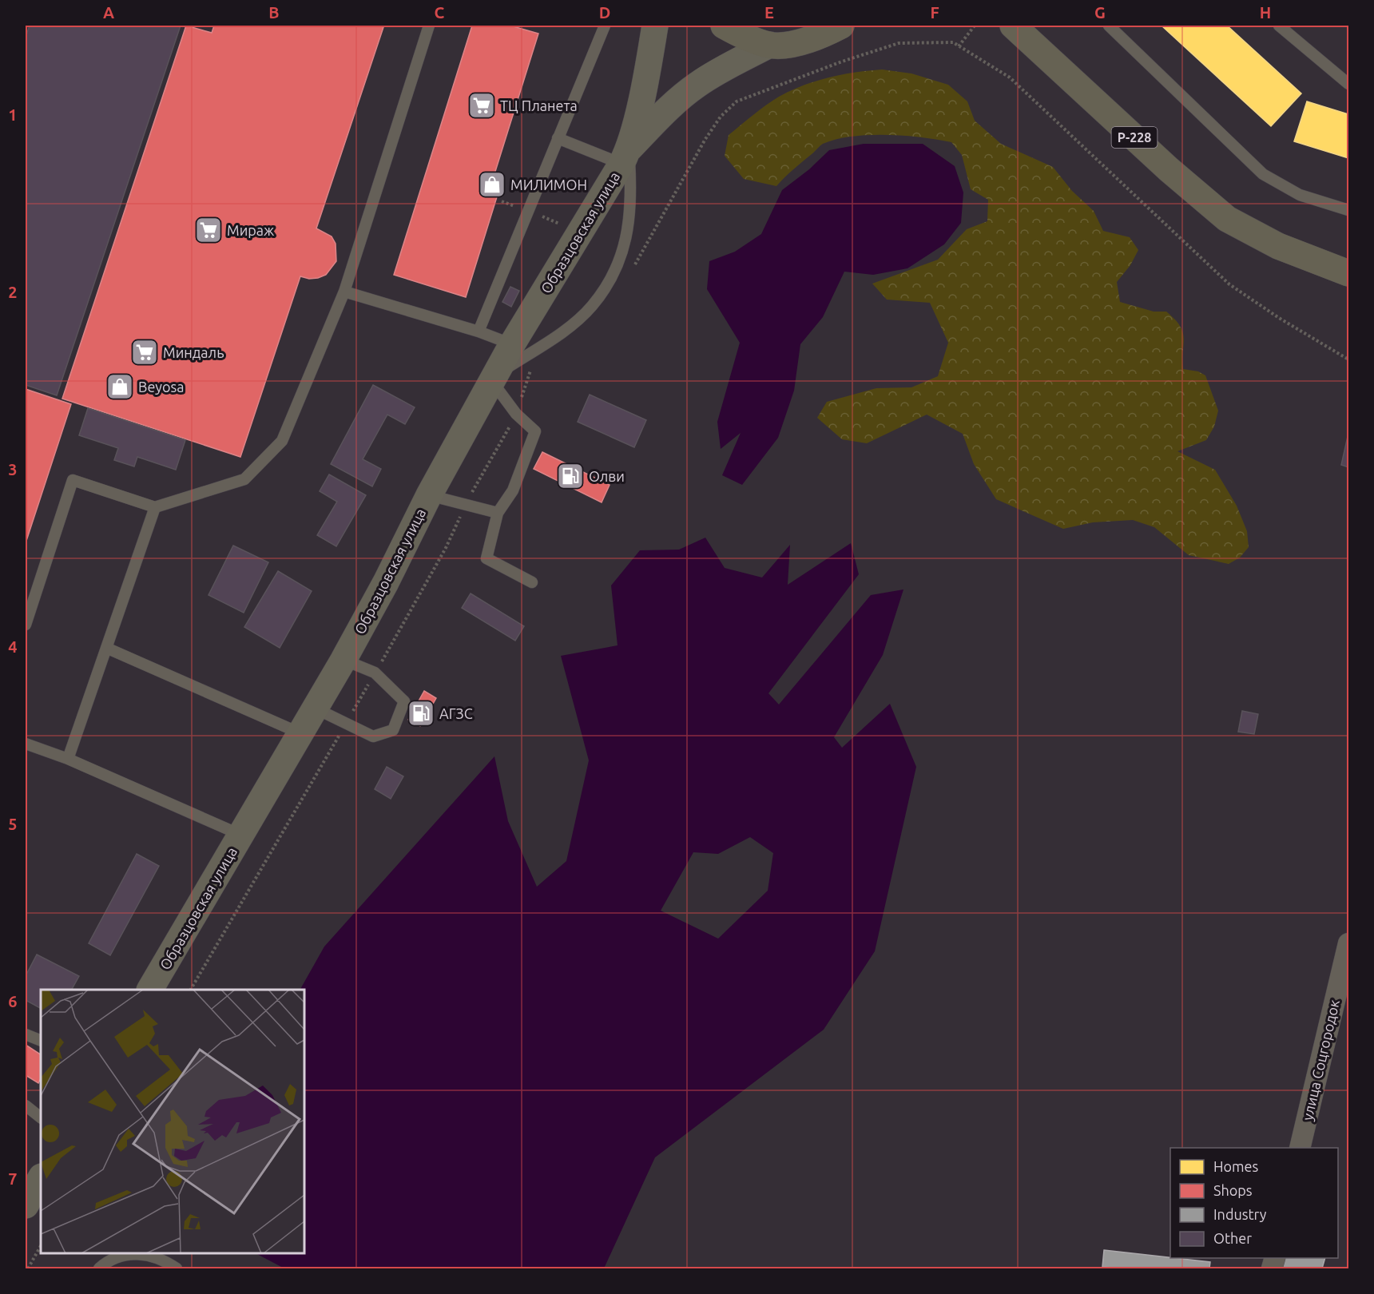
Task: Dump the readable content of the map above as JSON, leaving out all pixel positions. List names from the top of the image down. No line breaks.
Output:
{"streets":{"main road":["Р-228","Образцовская улица"],"street":["улица Соцгородок"]},"places":{"supermarket":["ТЦ Планета","Мираж","Миндаль"],"shop":["МИЛИМОН","Beyosa"],"fuel station":["Олви","АГЗС"]},"legend":["Homes","Shops","Industry","Other"],"grid":{"columns":["A","B","C","D","E","F","G","H"],"rows":["1","2","3","4","5","6","7"]}}
